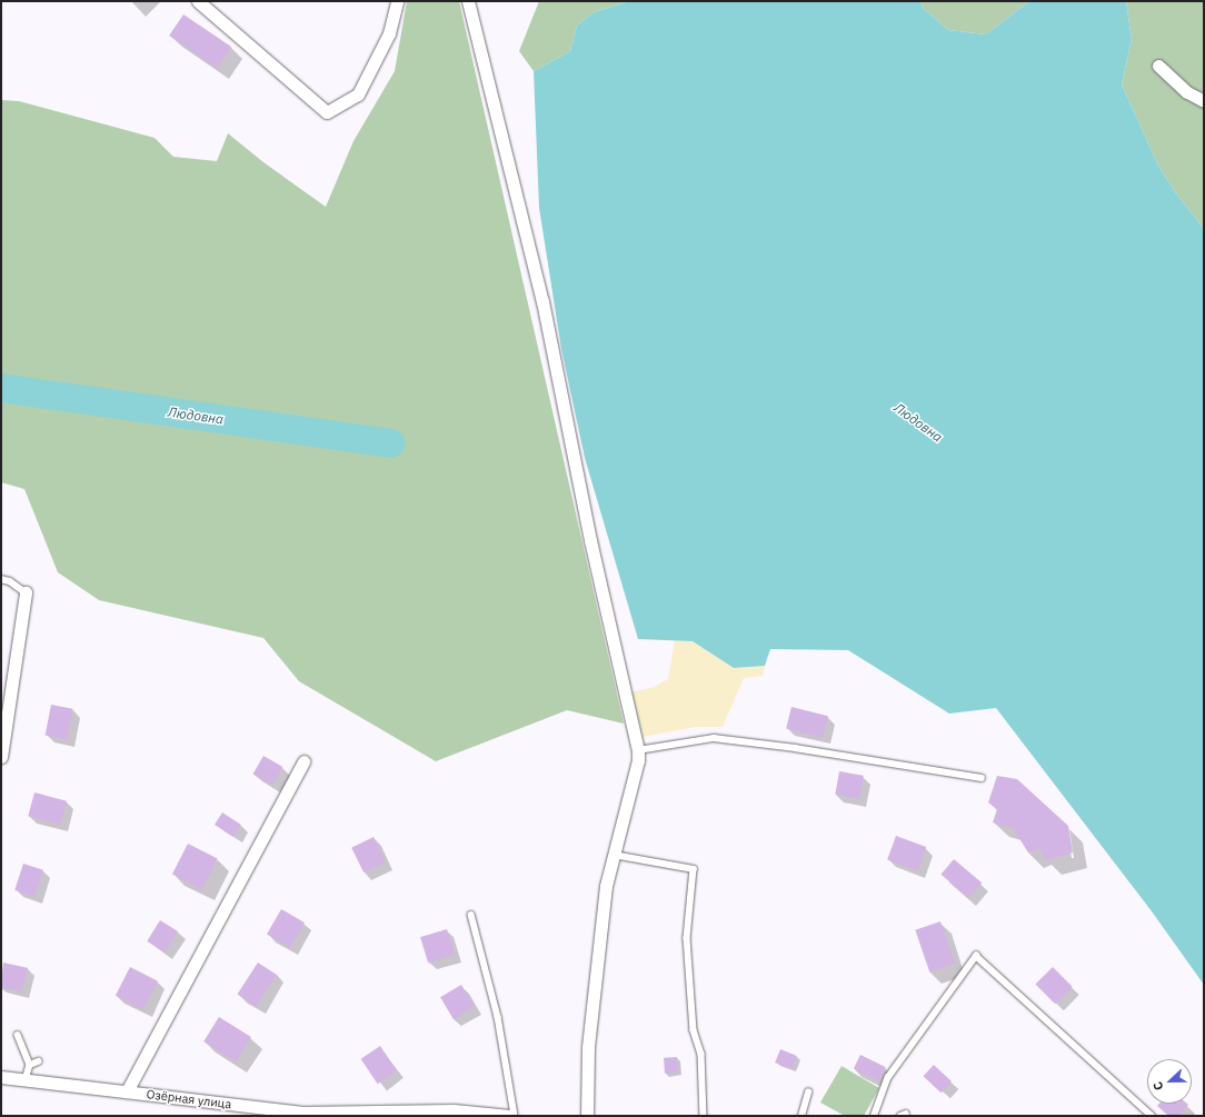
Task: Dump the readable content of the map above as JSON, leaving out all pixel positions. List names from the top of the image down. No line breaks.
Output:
{"streets":{"street":["Озёрная улица"]},"water":["Людовна"],"north":"left"}
